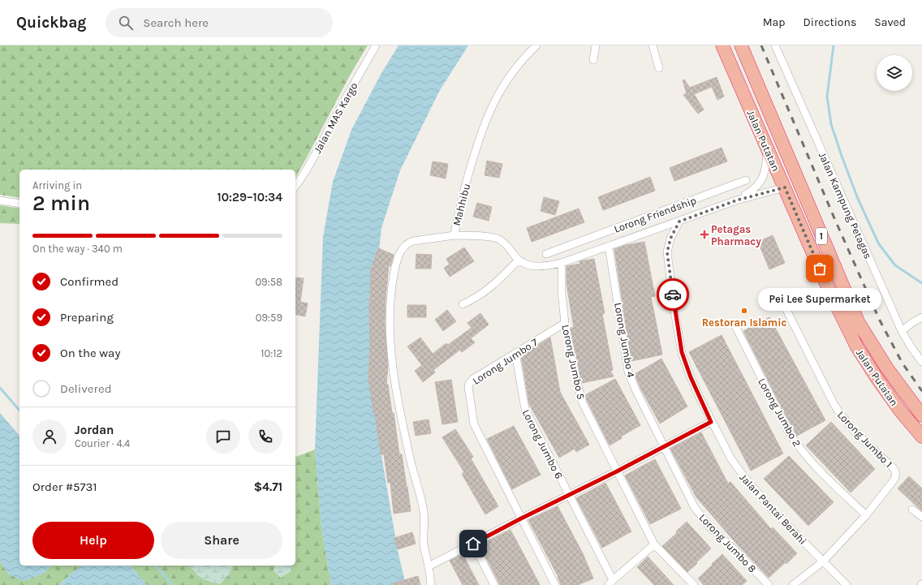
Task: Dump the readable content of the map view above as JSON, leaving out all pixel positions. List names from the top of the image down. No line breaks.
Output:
{"streets":{"highway":["Jalan Putatan","1"],"street":["Jalan MAS Kargo","Mahhibu","Jalan Kampung Petagas","Lorong Friendship","Lorong Jumbo 4","Lorong Jumbo 7","Lorong Jumbo 5","Lorong Jumbo 2","Lorong Jumbo 1","Lorong Jumbo 6","Jalan Pantai Berahi","Lorong Jumbo 8"]},"crossings":[["Mahhibu","Lorong Jumbo 4"],["Mahhibu","Lorong Jumbo 5"],["Mahhibu","Jalan Pantai Berahi"],["Lorong Jumbo 4","Lorong Jumbo 8"],["Lorong Jumbo 7","Lorong Jumbo 5"],["Lorong Jumbo 7","Lorong Jumbo 6"],["Lorong Jumbo 2","Lorong Jumbo 1"],["Lorong Jumbo 1","Jalan Pantai Berahi"]],"places":{"health":["Petagas Pharmacy"],"other":["Pei Lee Supermarket","Restoran Islamic"]},"page":{"header":"Quickbag","search":"Search here","nav":["Map","Directions","Saved"],"heading":["2 min","Arriving in","10:29–10:34"],"panel":["Jordan","Courier · 4.4","Order #5731","$4.71"],"bar":"On the way · 340 m","list":[["Confirmed","09:58"],["Preparing","09:59"],["On the way","10:12"],"Delivered"],"bubble":"Pei Lee Supermarket","buttons":["Help","Share"]}}
